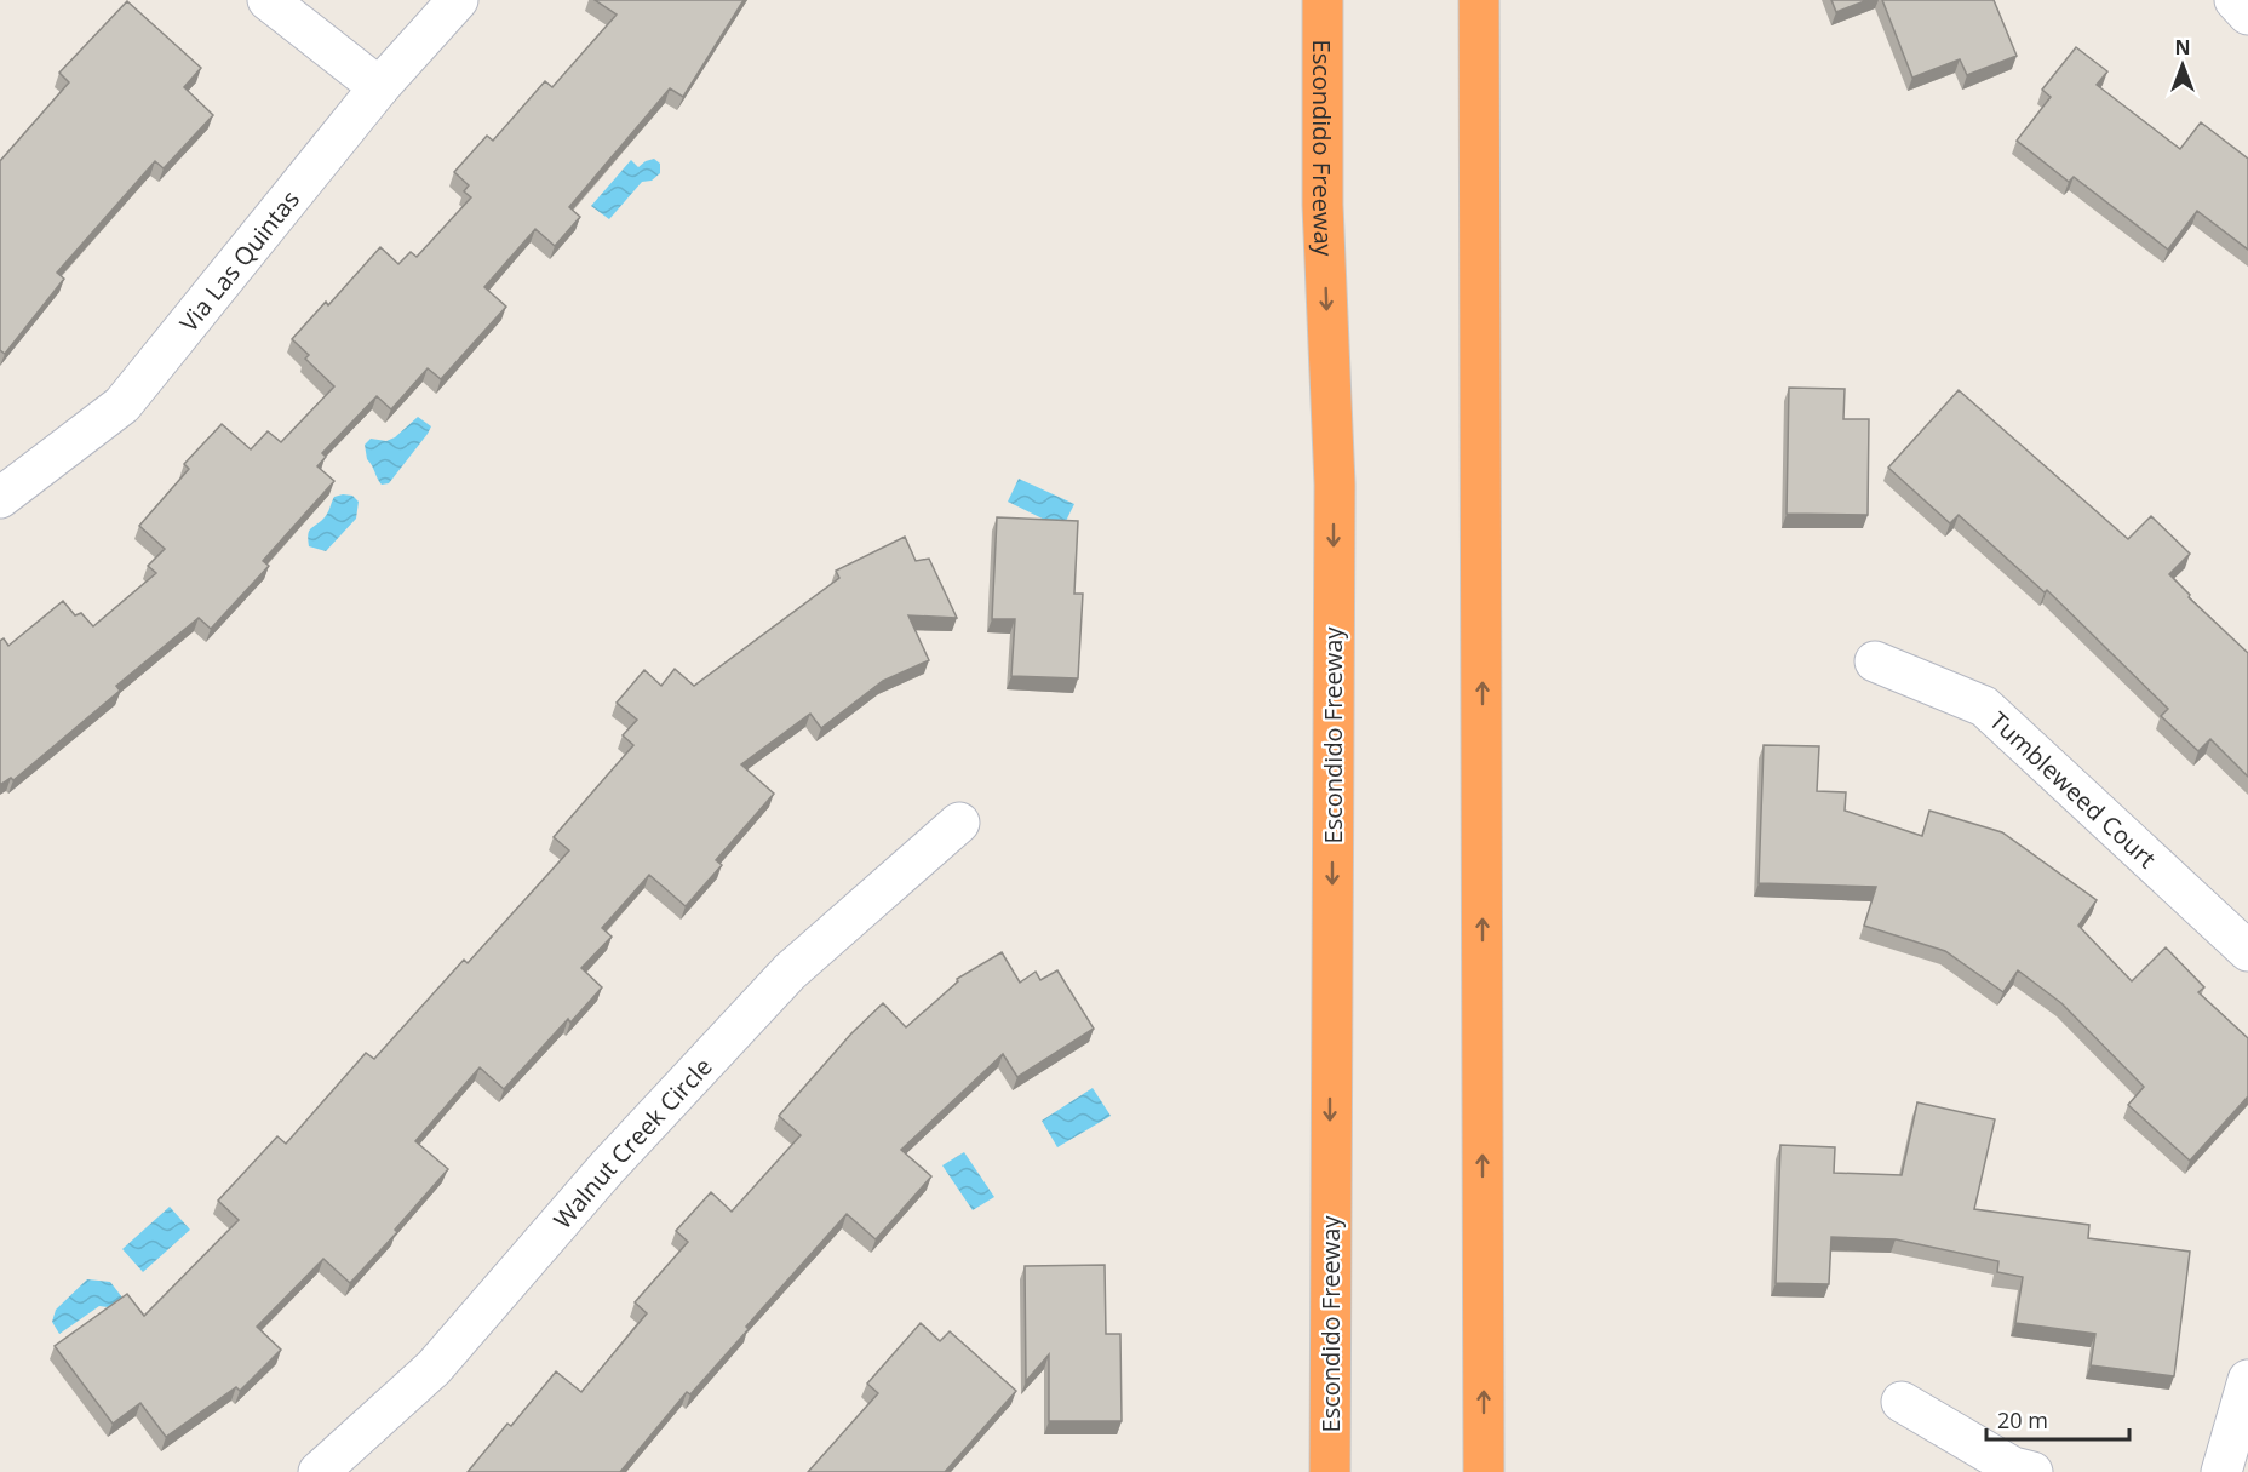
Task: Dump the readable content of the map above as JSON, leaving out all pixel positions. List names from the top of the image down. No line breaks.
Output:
{"streets":{"highway":["Escondido Freeway"],"street":["Via Las Quintas","Tumbleweed Court","Walnut Creek Circle"]},"scale_bar":"20 m","north":"top"}
